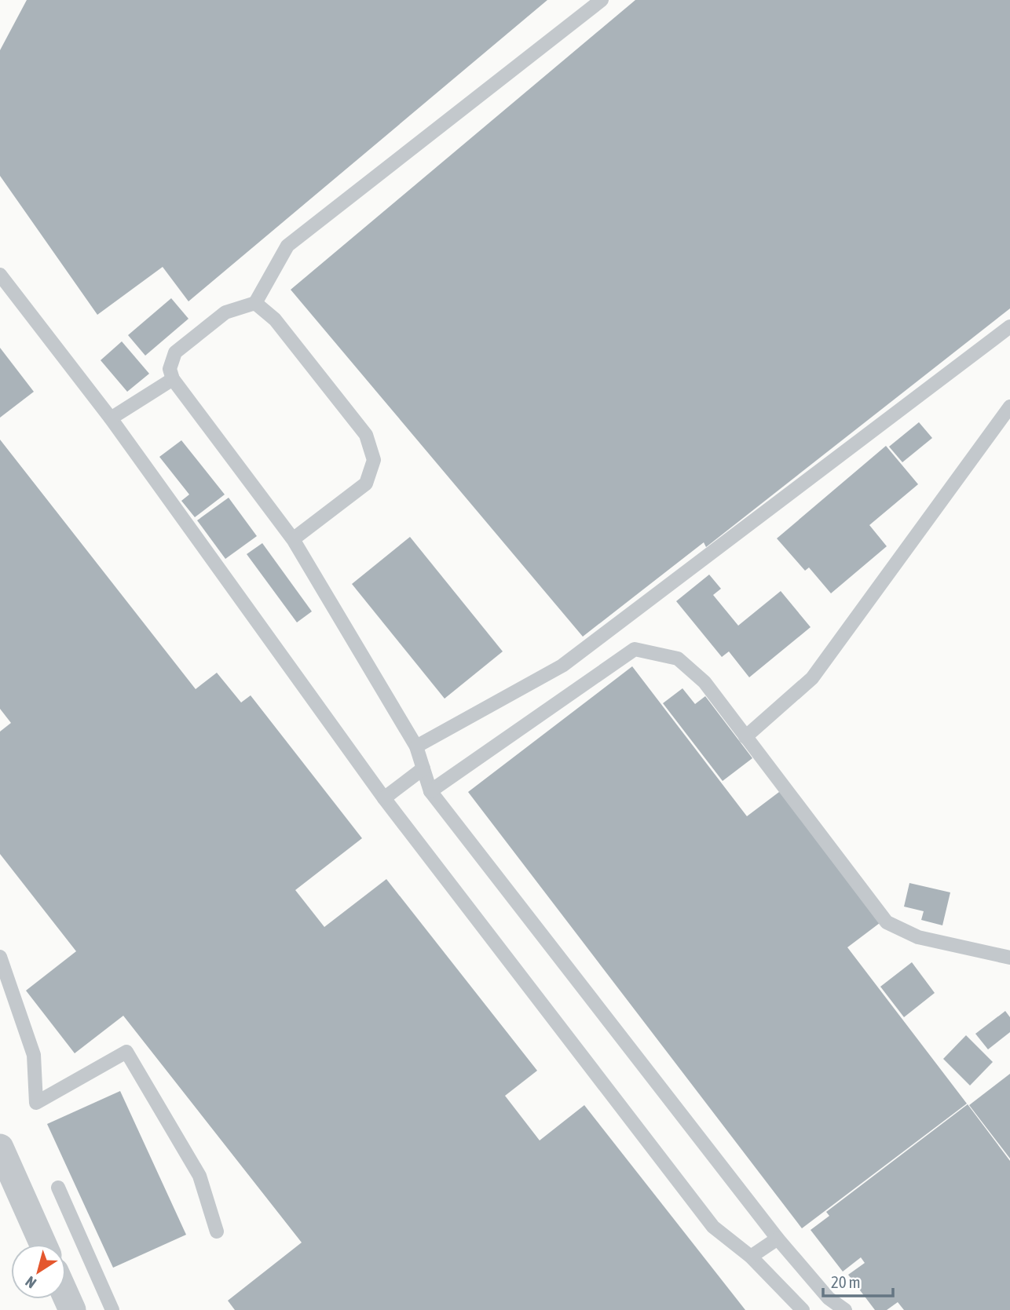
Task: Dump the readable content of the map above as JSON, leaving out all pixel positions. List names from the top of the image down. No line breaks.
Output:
{"scale_bar":"20 m","north":"bottom left"}
